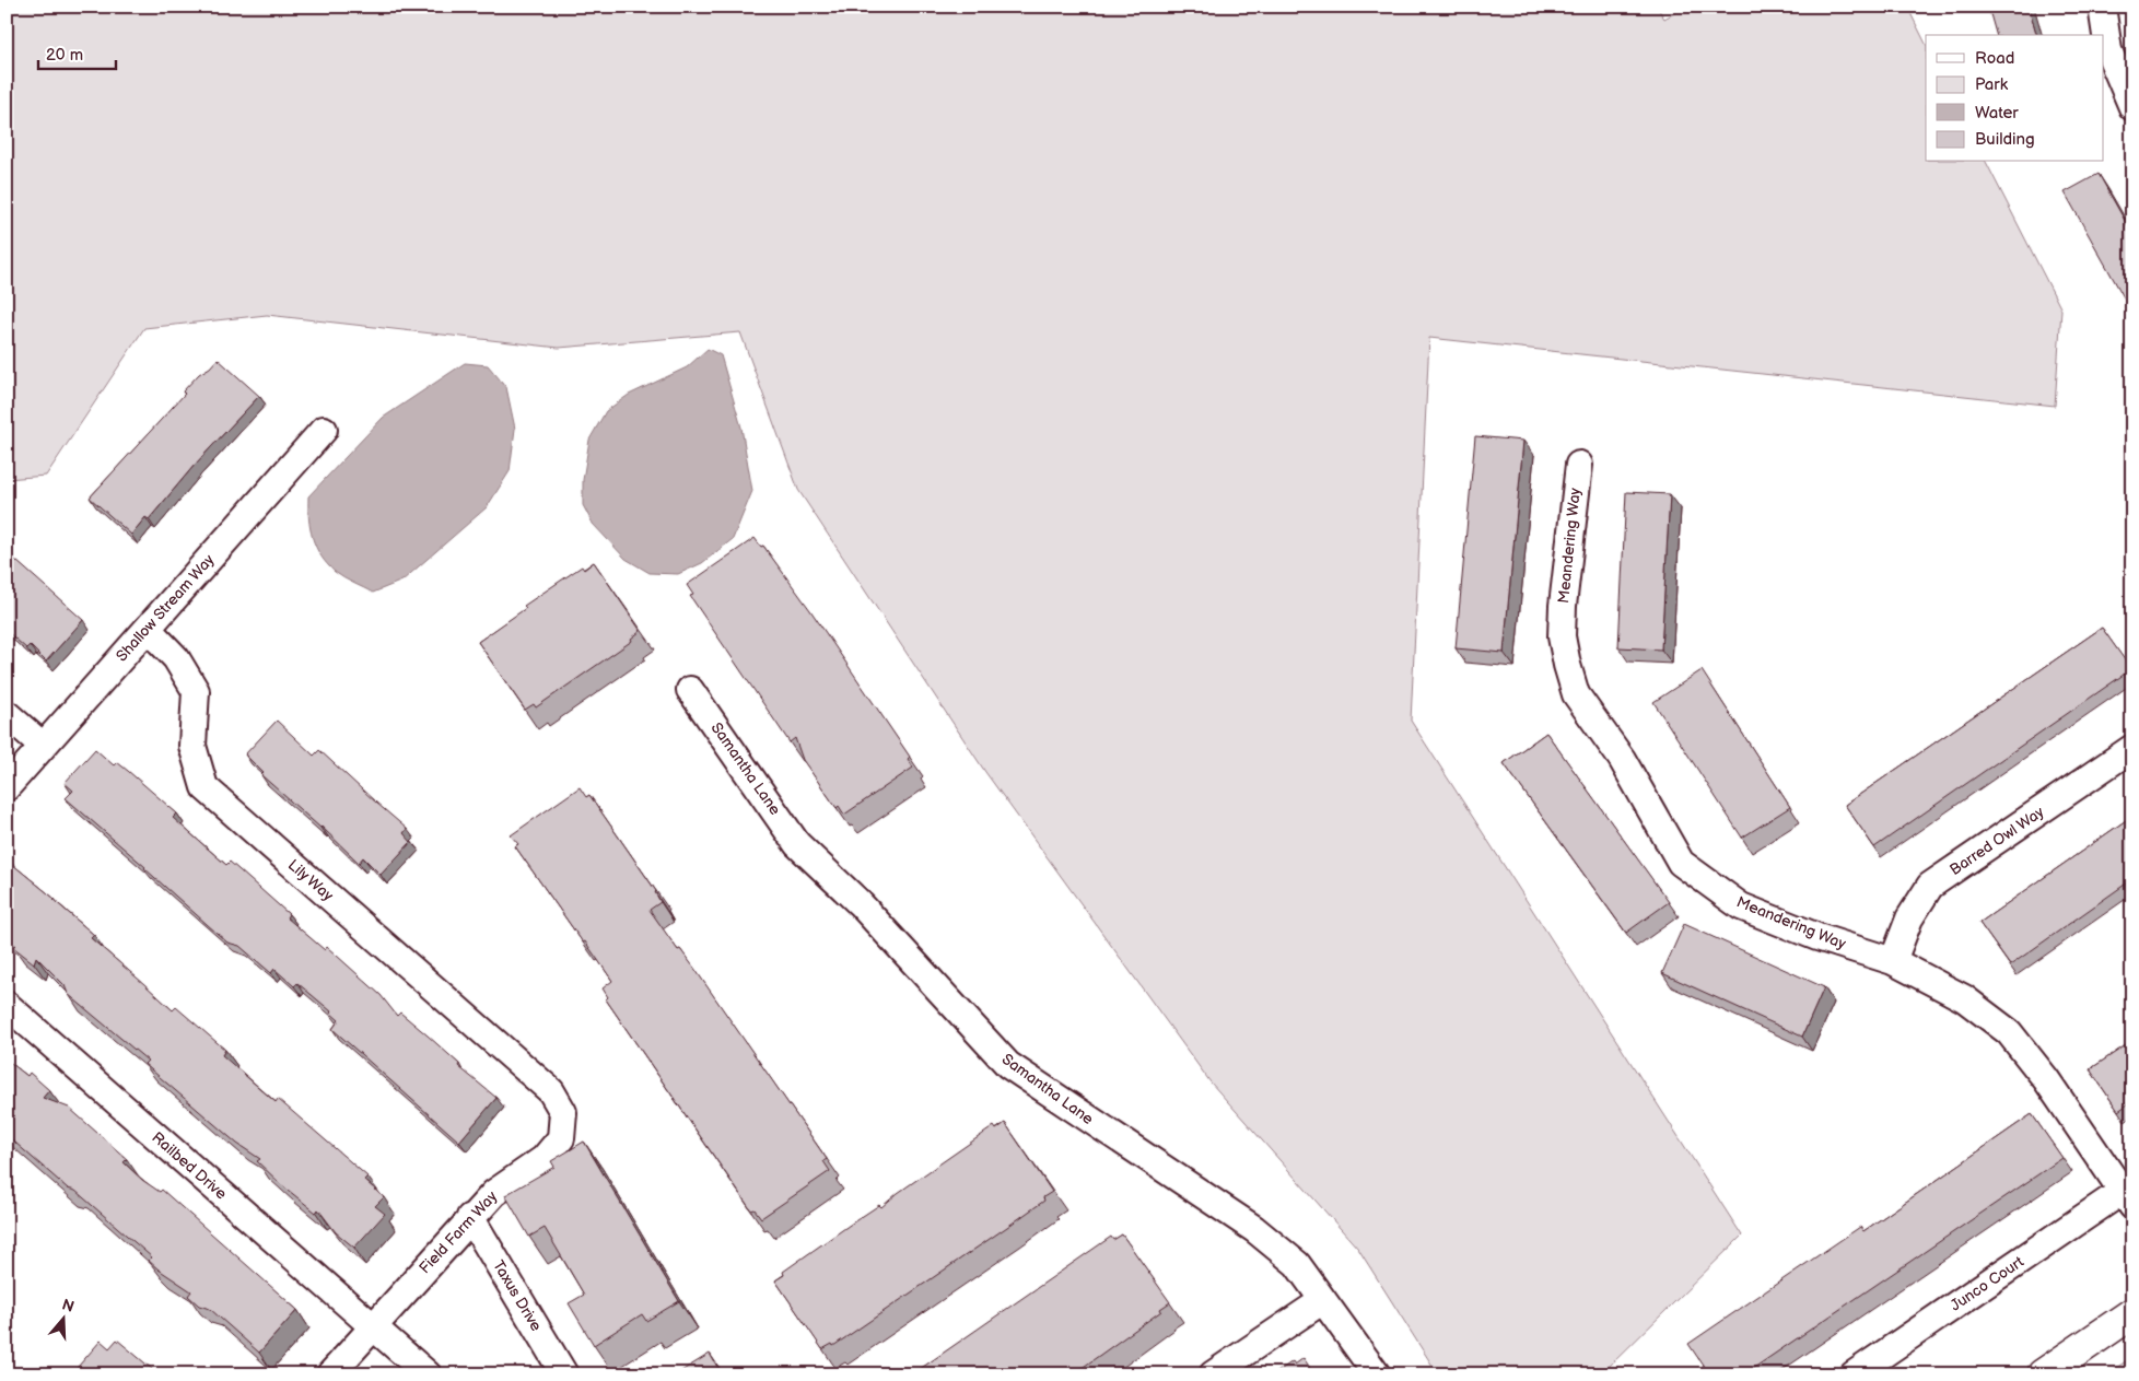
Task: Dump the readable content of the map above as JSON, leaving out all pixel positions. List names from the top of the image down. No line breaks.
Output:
{"streets":{"street":["Meandering Way","Shallow Stream Way","Samantha Lane","Barred Owl Way","Lily Way","Railbed Drive","Field Farm Way","Junco Court","Taxus Drive"]},"crossings":[["Meandering Way","Barred Owl Way"],["Meandering Way","Junco Court"],["Shallow Stream Way","Lily Way"],["Lily Way","Field Farm Way"],["Railbed Drive","Field Farm Way"],["Field Farm Way","Taxus Drive"]],"legend":["Road","Park","Water","Building"],"scale_bar":"20 m","north":"top"}
